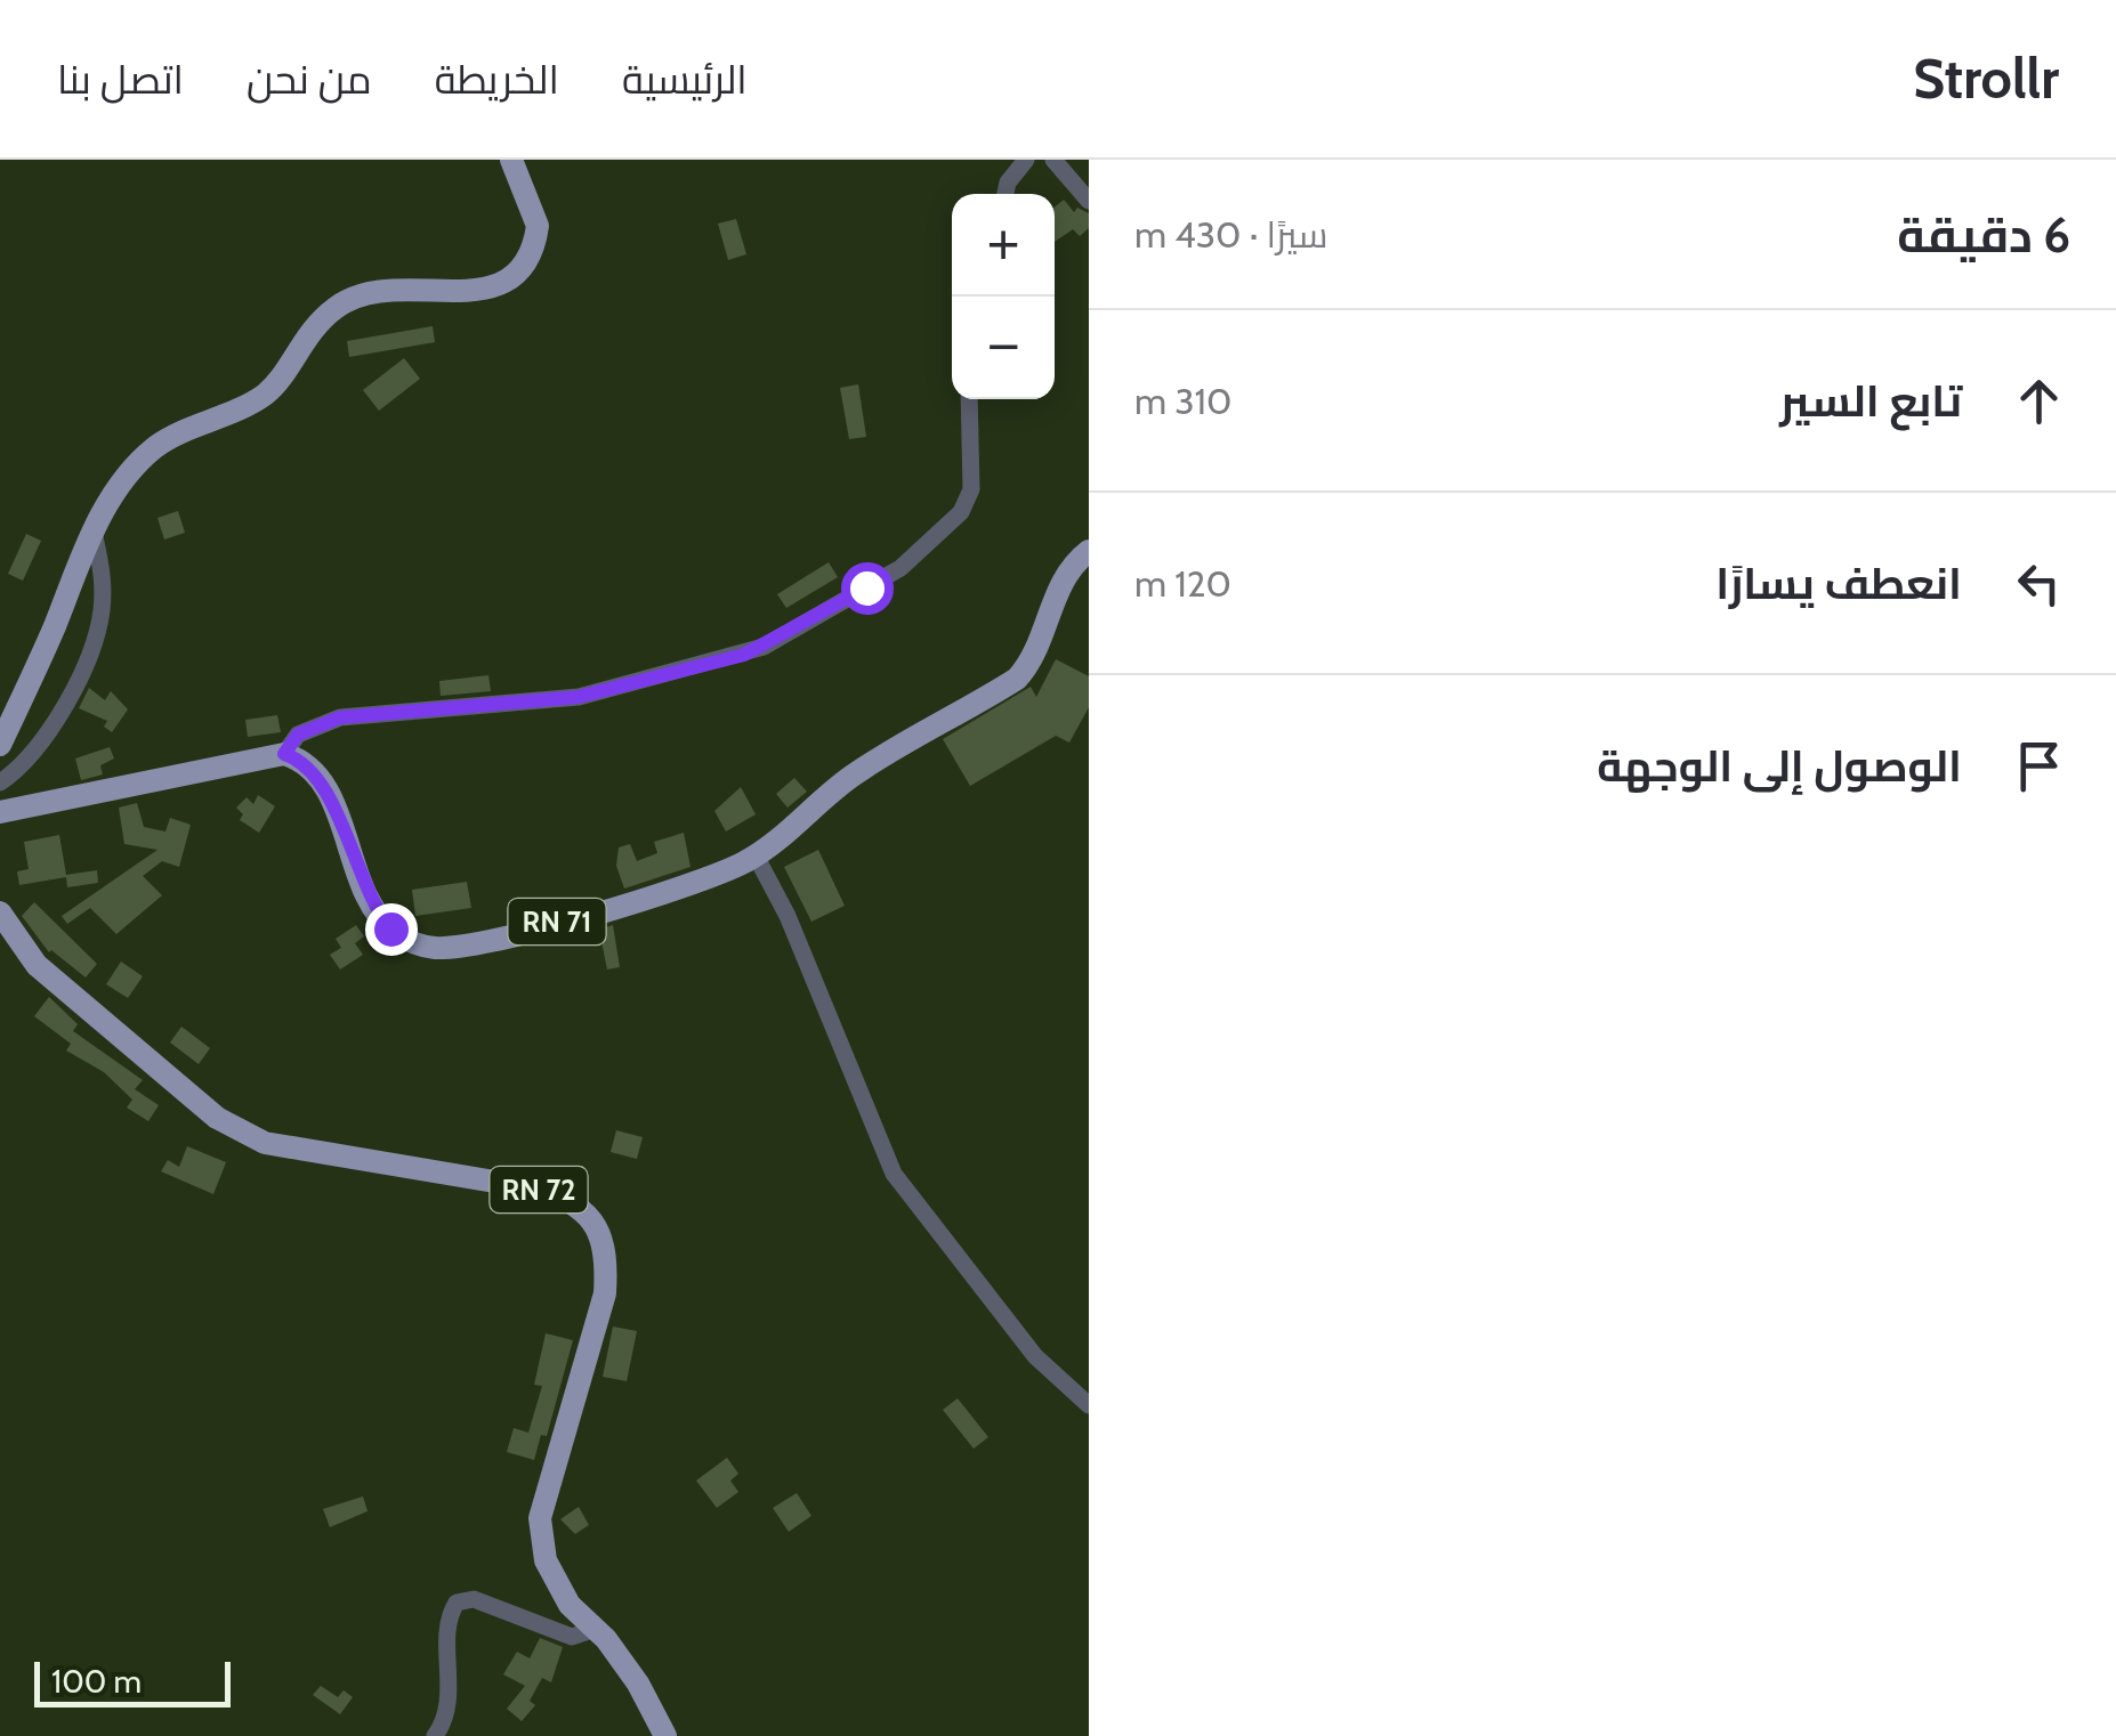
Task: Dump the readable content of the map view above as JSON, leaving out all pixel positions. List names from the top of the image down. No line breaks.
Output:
{"streets":{"main road":["RN 71","RN 72"]},"scale_bar":"100 m","page":{"header":"Strollr","nav":["الرئيسية","الخريطة","من نحن","اتصل بنا"],"heading":["6 دقيقة","سيرًا · 430 m"],"map_buttons":["+","−"],"list":[["تابع السير","310 m"],["انعطف يسارًا","120 m"],"الوصول إلى الوجهة"],"scale":"100 m"}}
